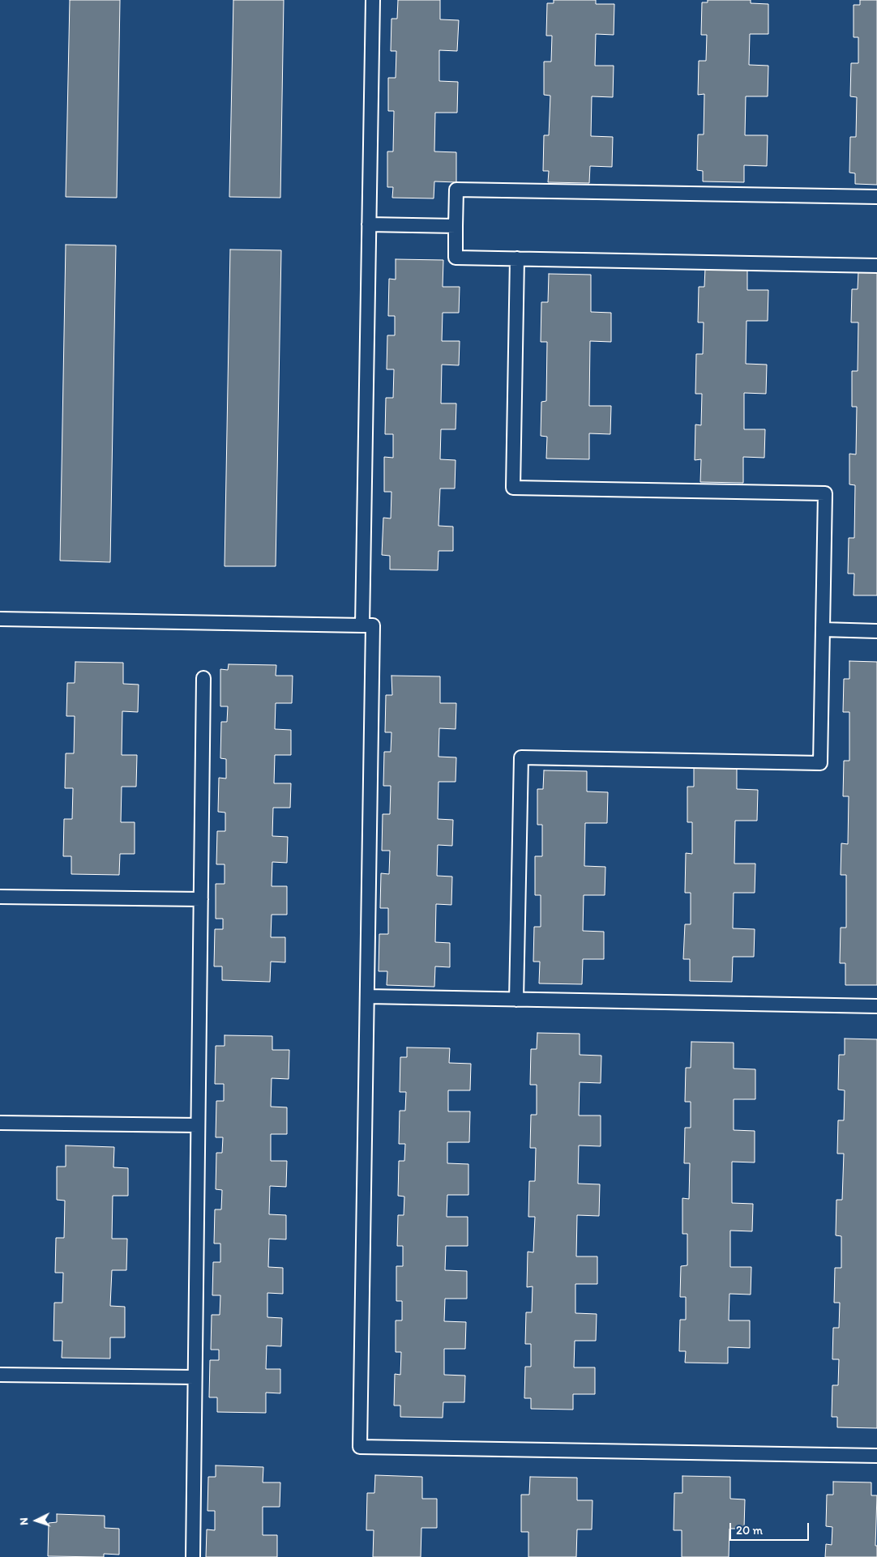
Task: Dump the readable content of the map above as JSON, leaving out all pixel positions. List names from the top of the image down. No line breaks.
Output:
{"scale_bar":"20 m","north":"left"}
